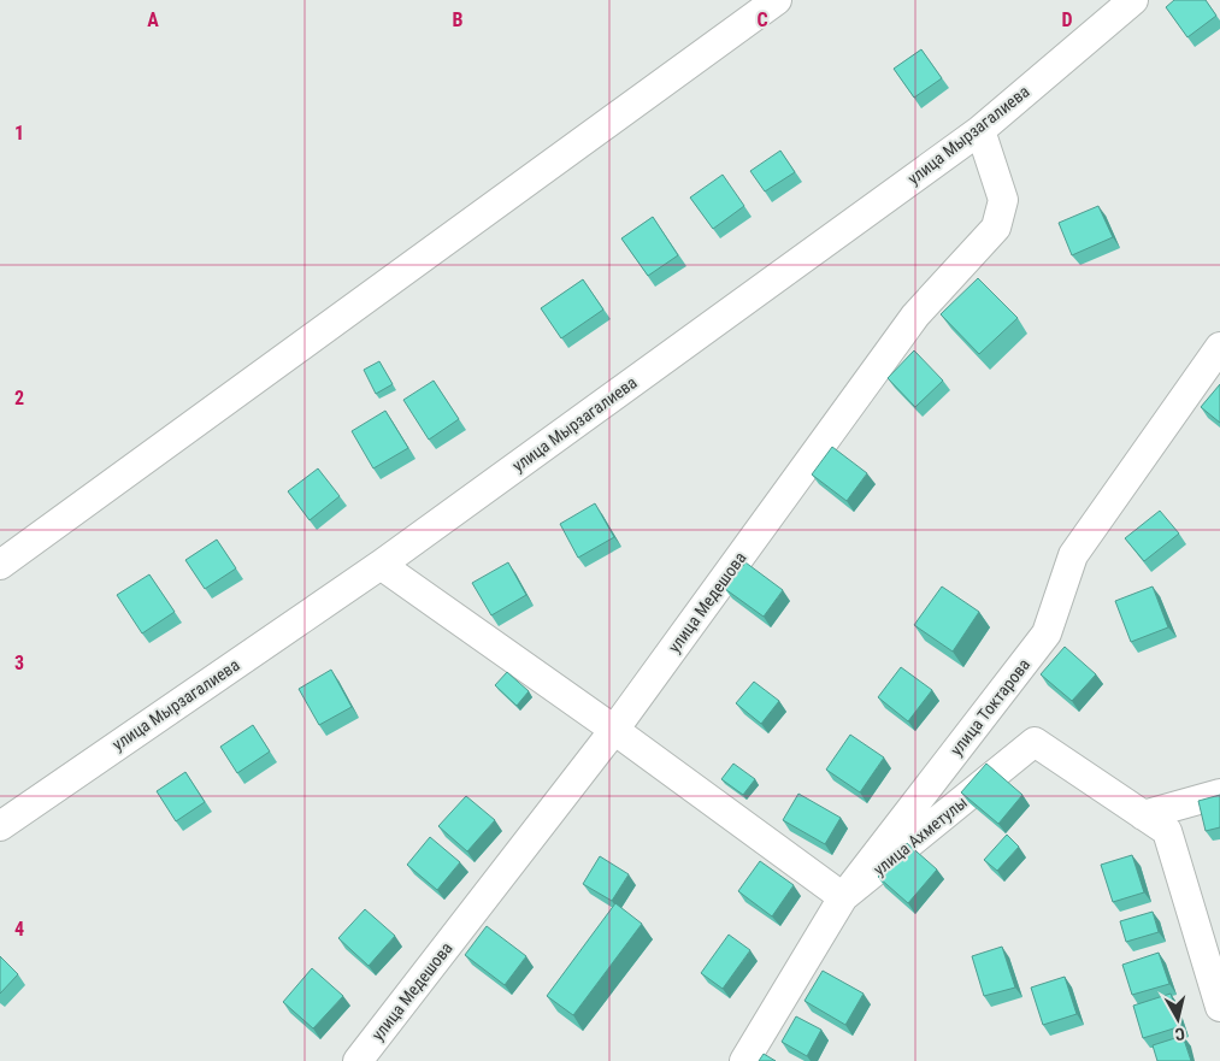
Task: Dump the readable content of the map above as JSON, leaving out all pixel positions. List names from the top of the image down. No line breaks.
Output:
{"streets":{"street":["улица Мырзагалиева","улица Медешова","улица Токтарова","улица Ахметулы"]},"crossings":[["улица Мырзагалиева","улица Медешова"],["улица Токтарова","улица Ахметулы"]],"north":"bottom","grid":{"columns":["A","B","C","D"],"rows":["1","2","3","4"]}}
